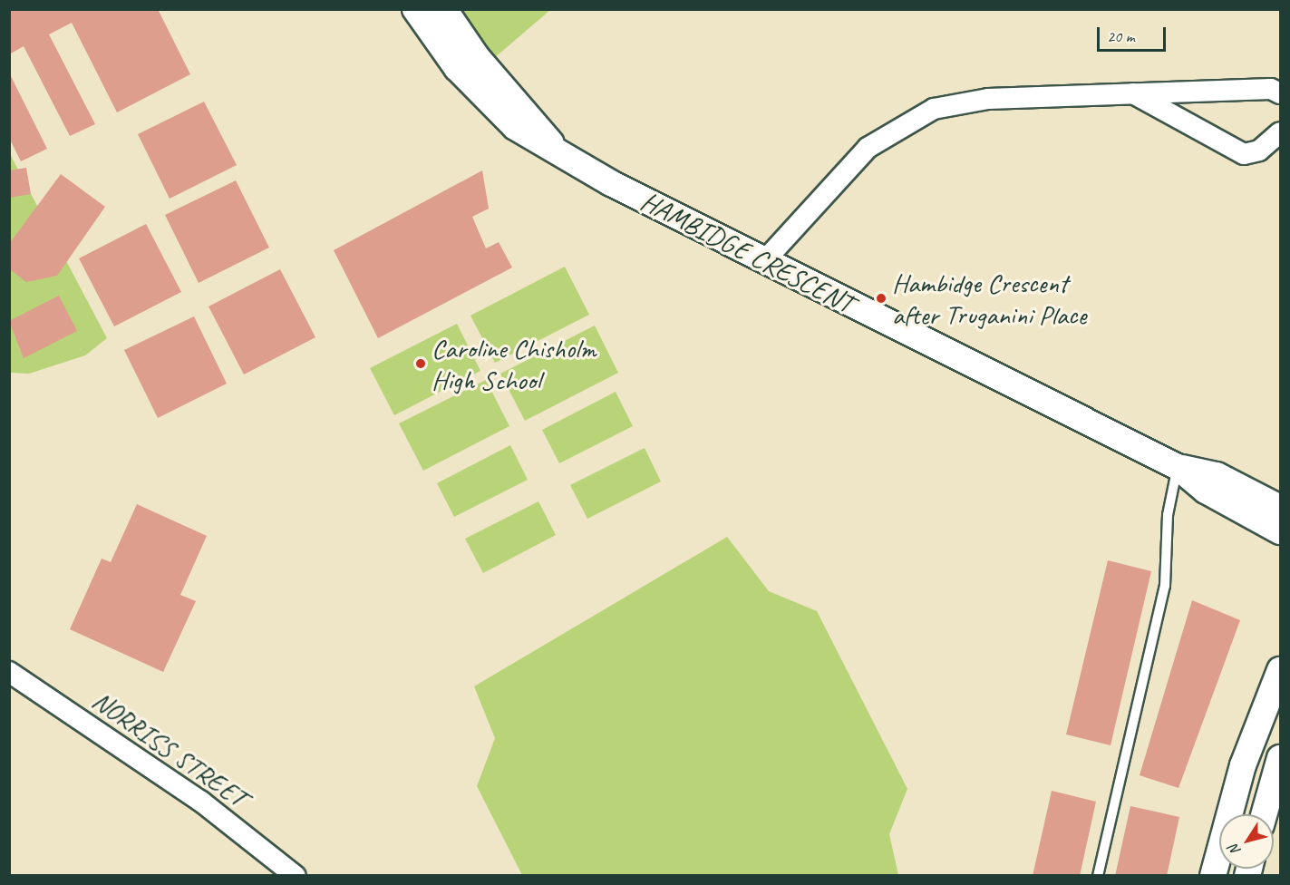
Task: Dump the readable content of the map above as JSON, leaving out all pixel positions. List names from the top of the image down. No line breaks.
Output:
{"streets":{"street":["HAMBIDGE CRESCENT","NORRISS STREET"]},"places":["Hambidge Crescent after Truganini Place","Caroline Chisholm High School"],"scale_bar":"20 m","north":"bottom left"}
